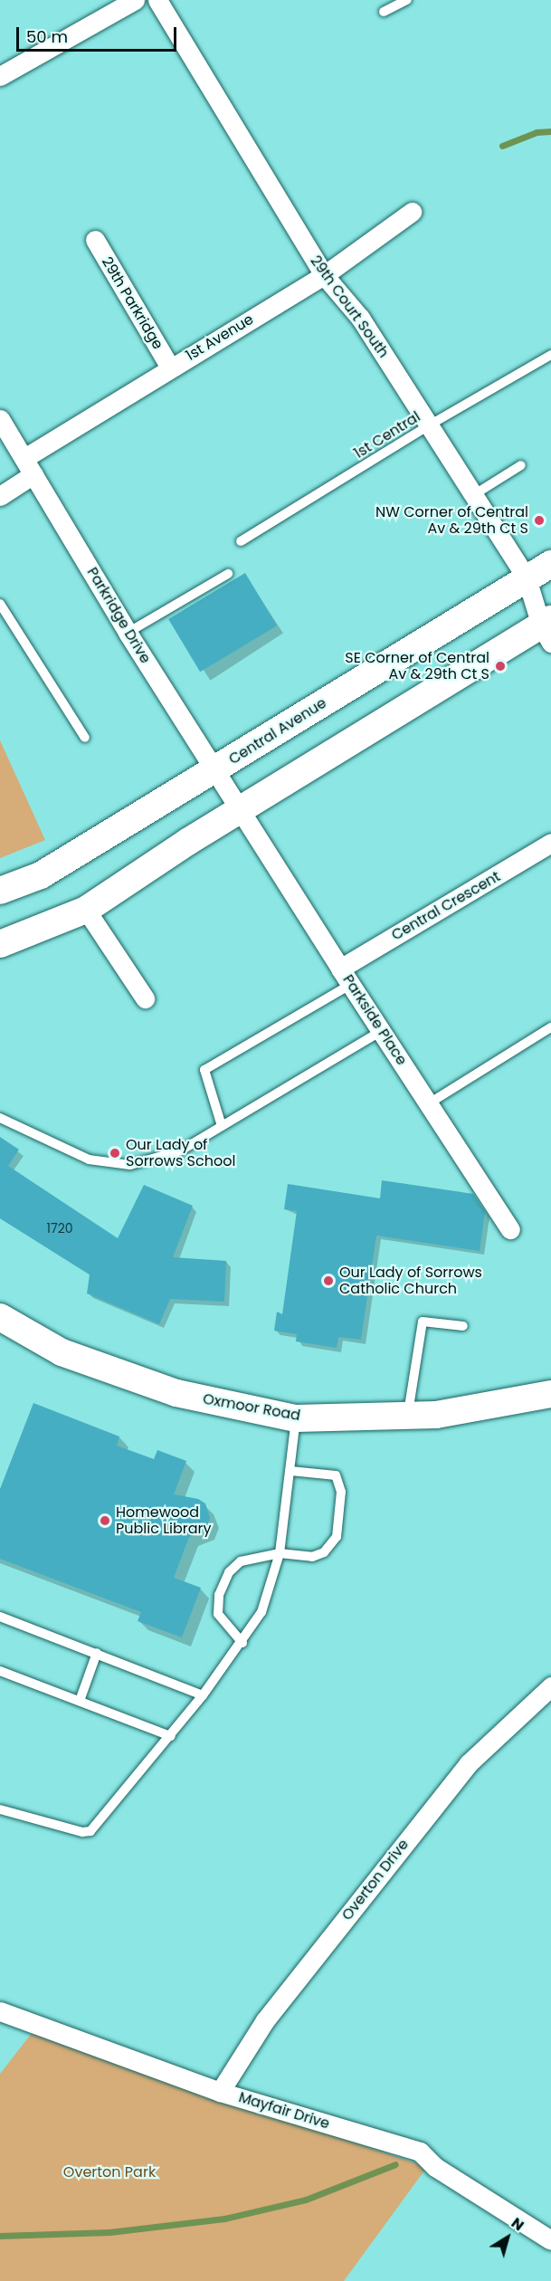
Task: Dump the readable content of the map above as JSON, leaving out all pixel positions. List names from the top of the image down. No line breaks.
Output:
{"streets":{"main road":["Central Avenue","Oxmoor Road"],"street":["29th Parkridge","29th Court South","1st Avenue","Parkridge Drive","Central Crescent","Parkside Place","Overton Drive","Mayfair Drive"],"lane":["1st Central"]},"crossings":[["29th Parkridge","1st Avenue"],["29th Court South","1st Avenue"],["29th Court South","1st Central"],["29th Court South","Central Avenue"],["1st Avenue","Parkridge Drive"],["Parkridge Drive","Central Avenue"],["Parkridge Drive","Parkside Place"],["Central Crescent","Parkside Place"],["Overton Drive","Mayfair Drive"]],"parks":["Overton Park"],"places":["NW Corner of Central Av & 29th Ct S","SE Corner of Central Av & 29th Ct S","Our Lady of Sorrows School","Our Lady of Sorrows Catholic Church","Homewood Public Library"],"house_numbers":["1720"],"scale_bar":"50 m","north":"top right"}
